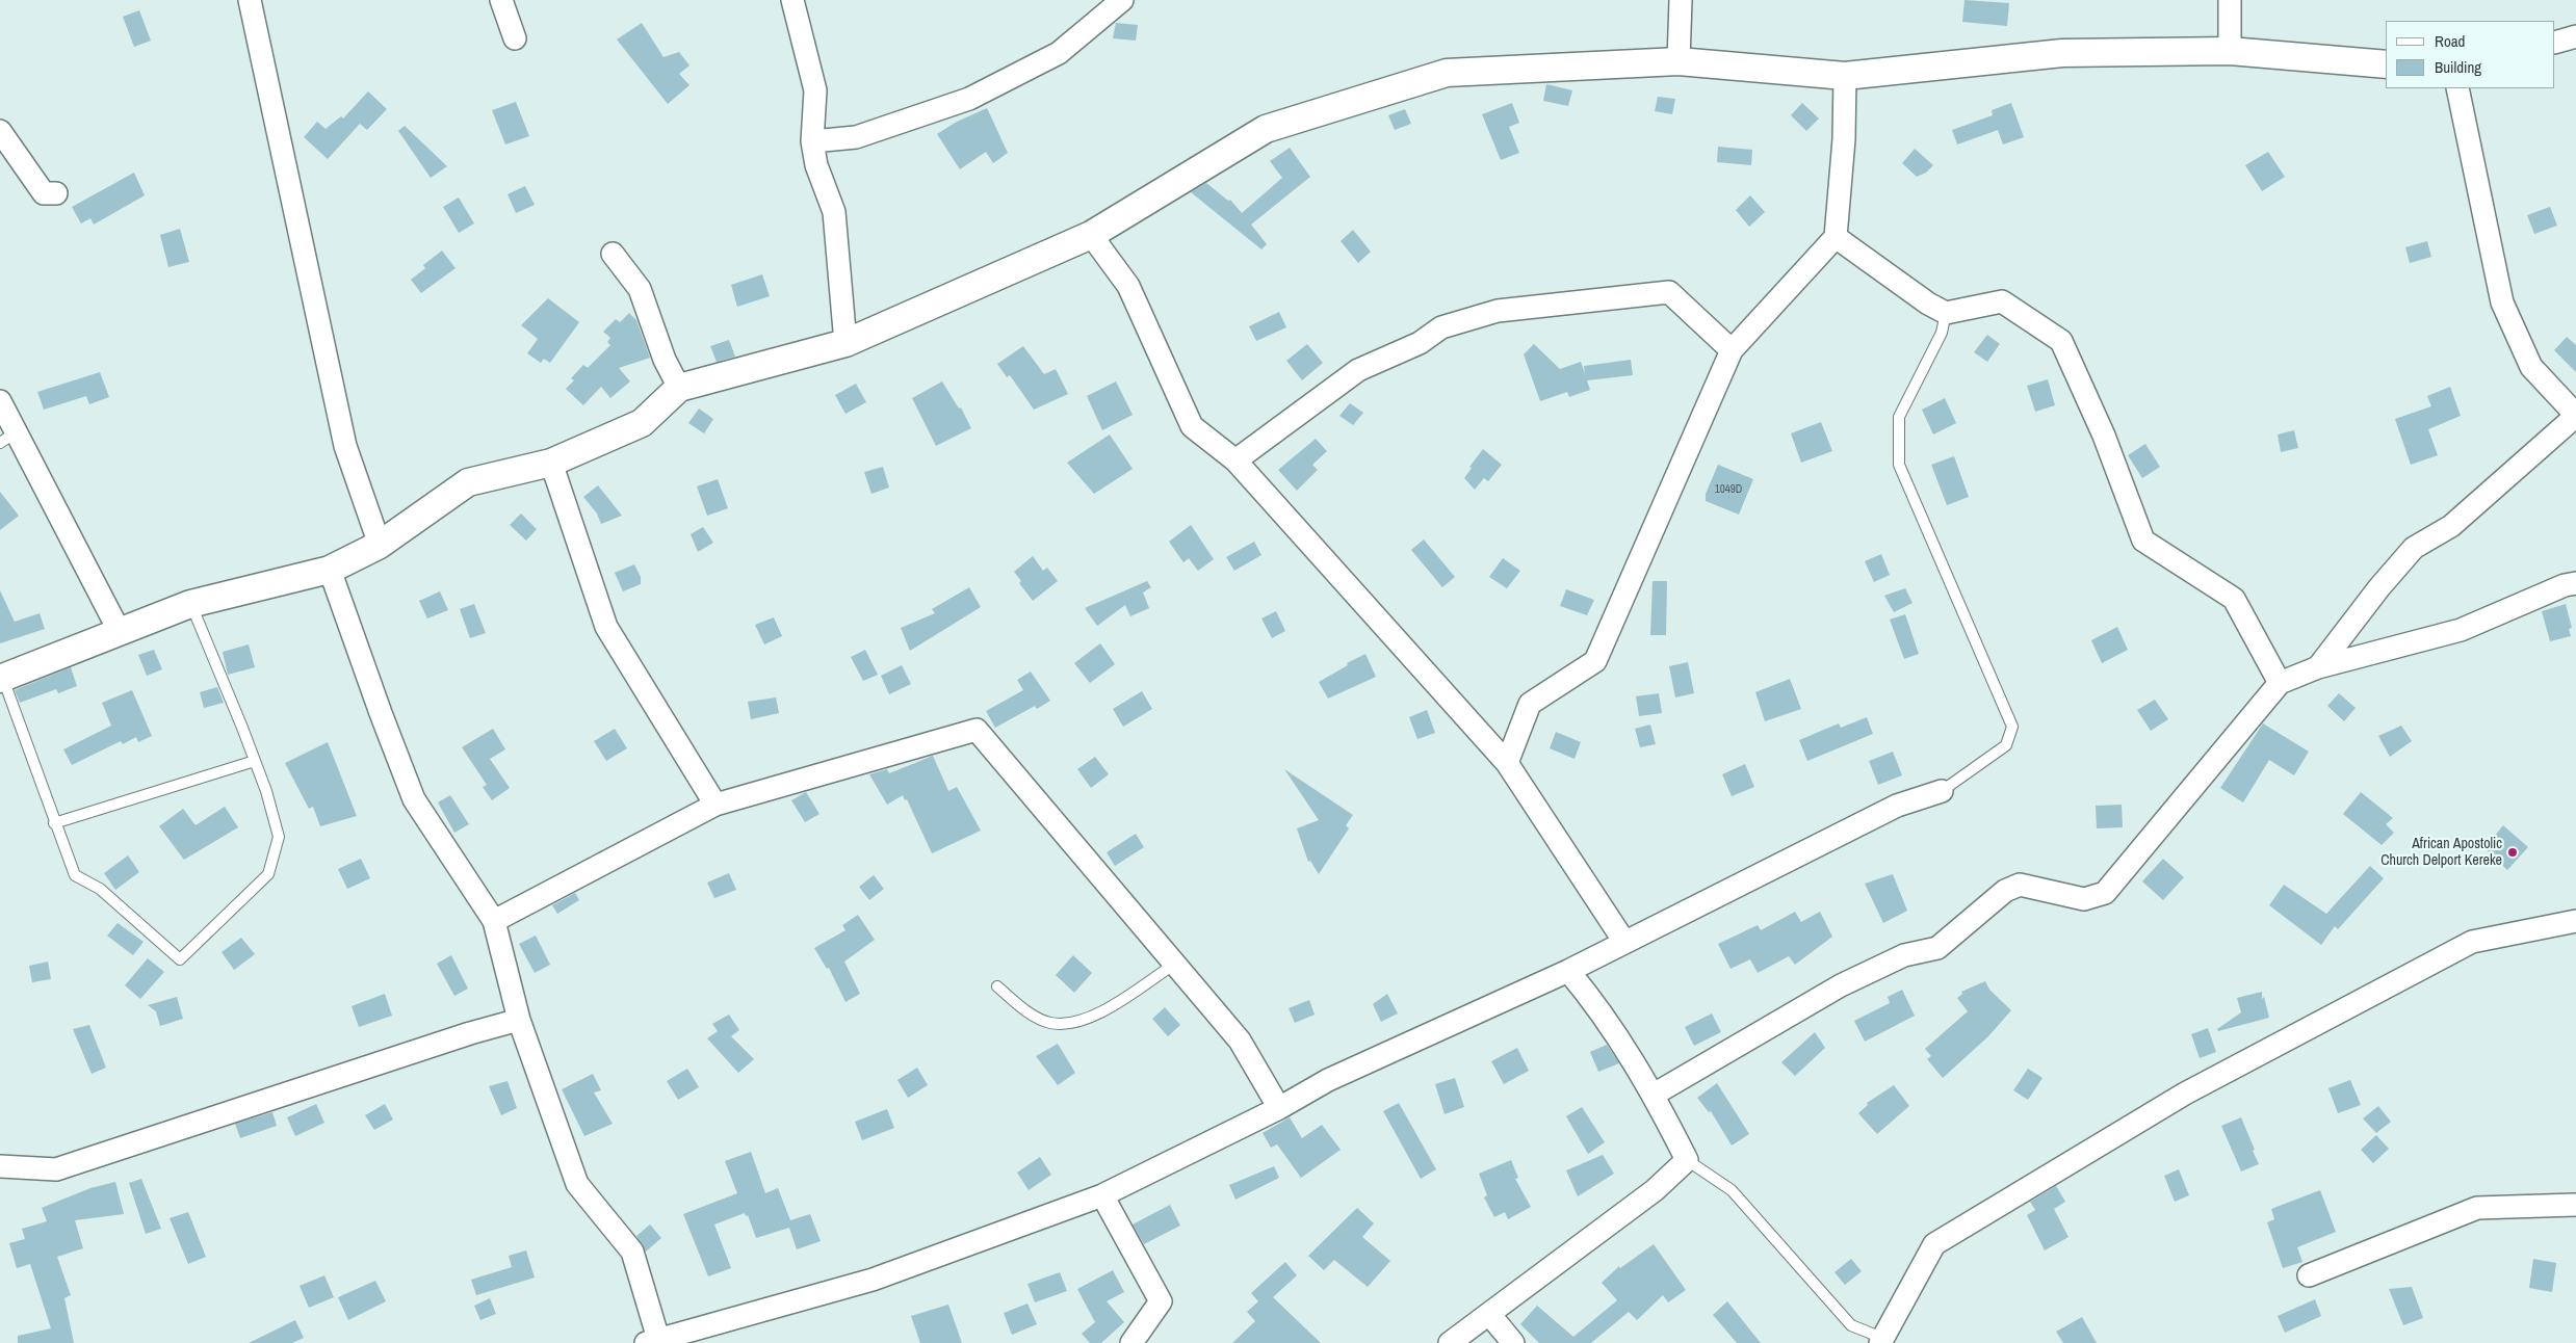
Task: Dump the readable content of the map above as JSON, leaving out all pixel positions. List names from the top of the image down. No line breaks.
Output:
{"places":["African Apostolic Church Delport Kereke"],"house_numbers":["1049D"],"legend":["Road","Building"]}
